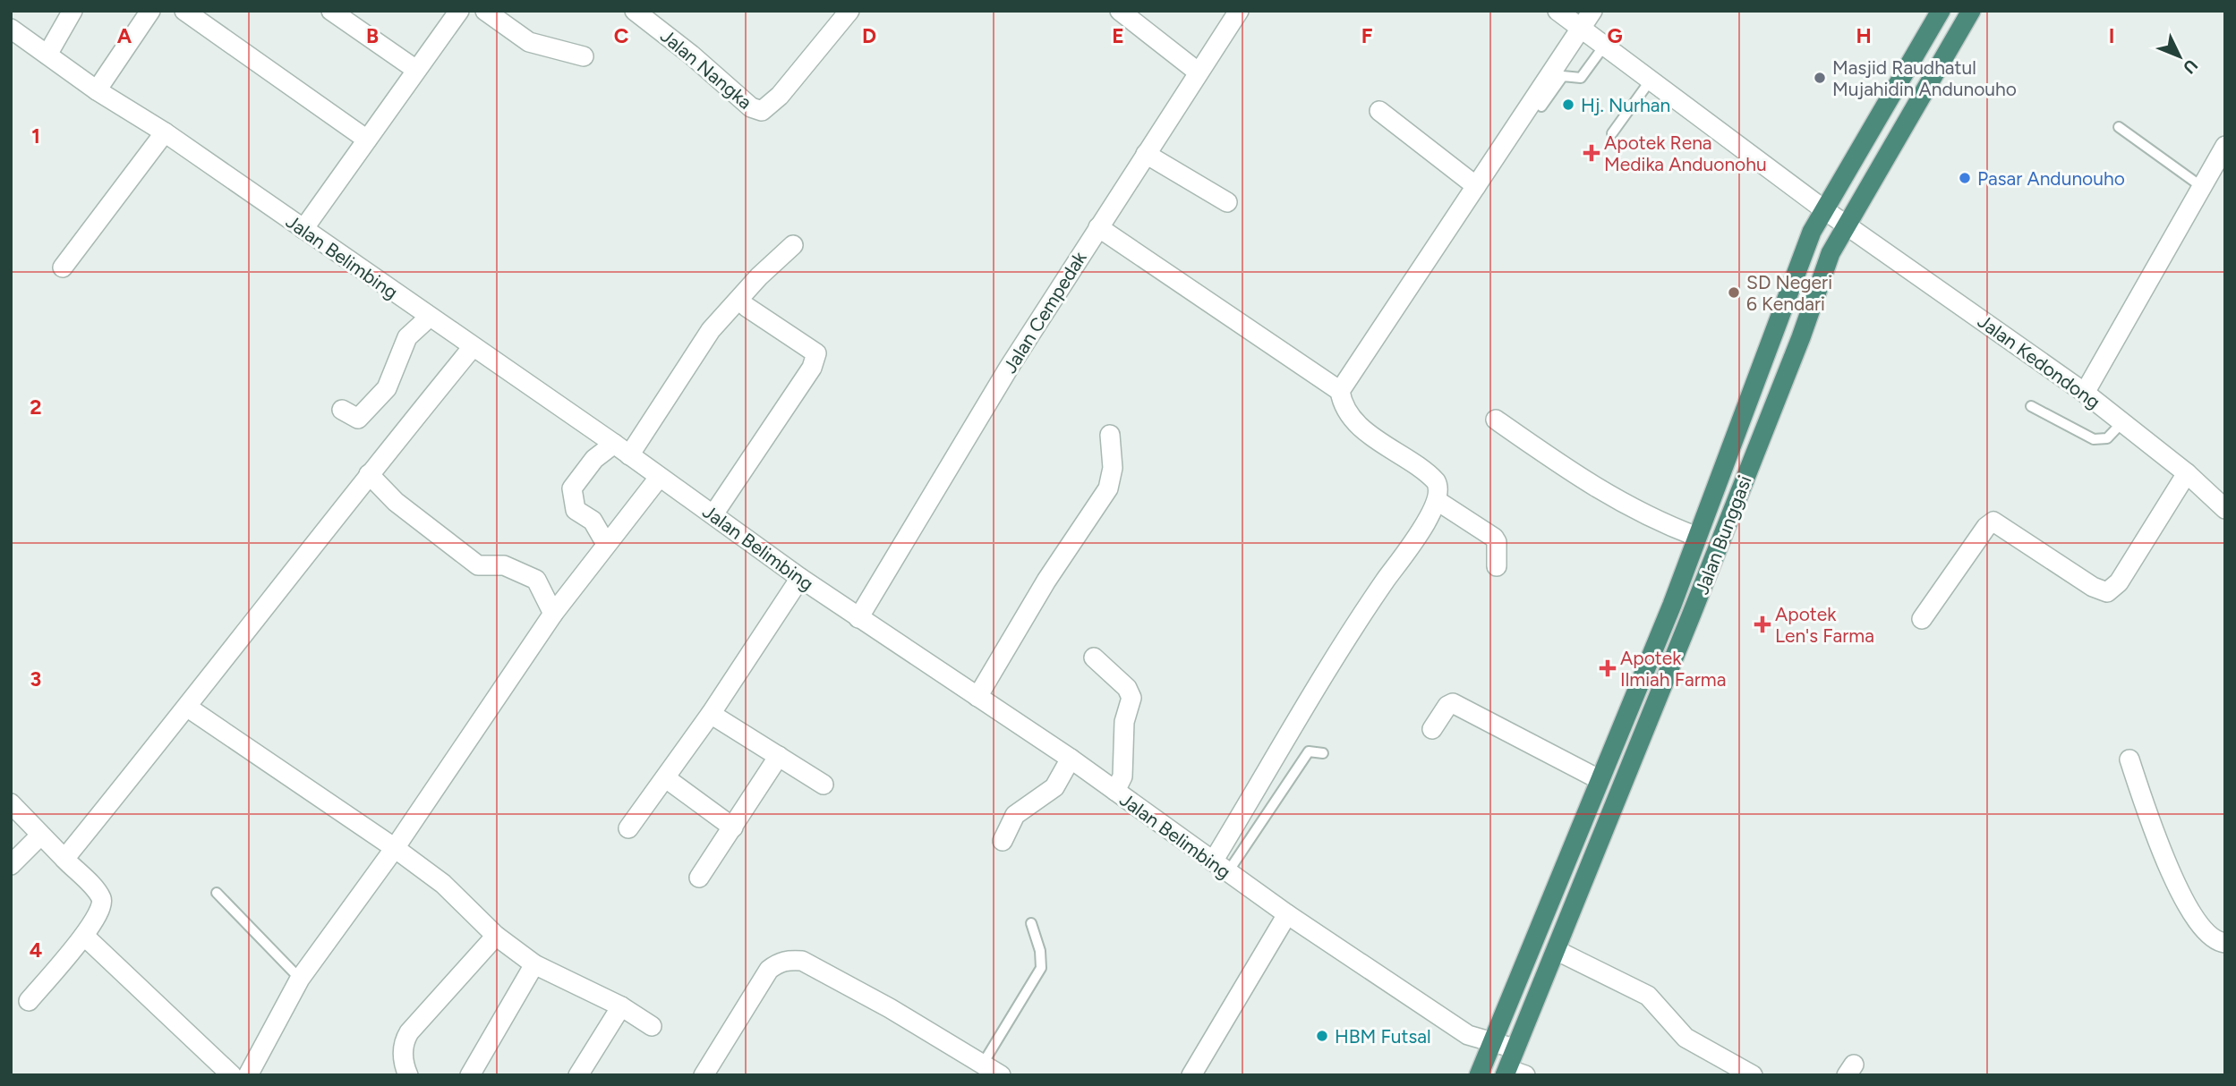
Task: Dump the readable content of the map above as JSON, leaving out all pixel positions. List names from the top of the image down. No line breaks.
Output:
{"streets":{"highway":["Jalan Bunggasi"],"street":["Jalan Nangka","Jalan Belimbing","Jalan Cempedak","Jalan Kedondong"]},"crossings":[["Jalan Belimbing","Jalan Cempedak"],["Jalan Belimbing","Jalan Bunggasi"],["Jalan Kedondong","Jalan Bunggasi"]],"places":{"other":["Masjid Raudhatul Mujahidin Andunouho","Hj. Nurhan","Pasar Andunouho","SD Negeri 6 Kendari","HBM Futsal"],"health":["Apotek Rena Medika Anduonohu","Apotek Len's Farma","Apotek Ilmiah Farma"]},"north":"bottom right","grid":{"columns":["A","B","C","D","E","F","G","H","I"],"rows":["1","2","3","4"]}}
